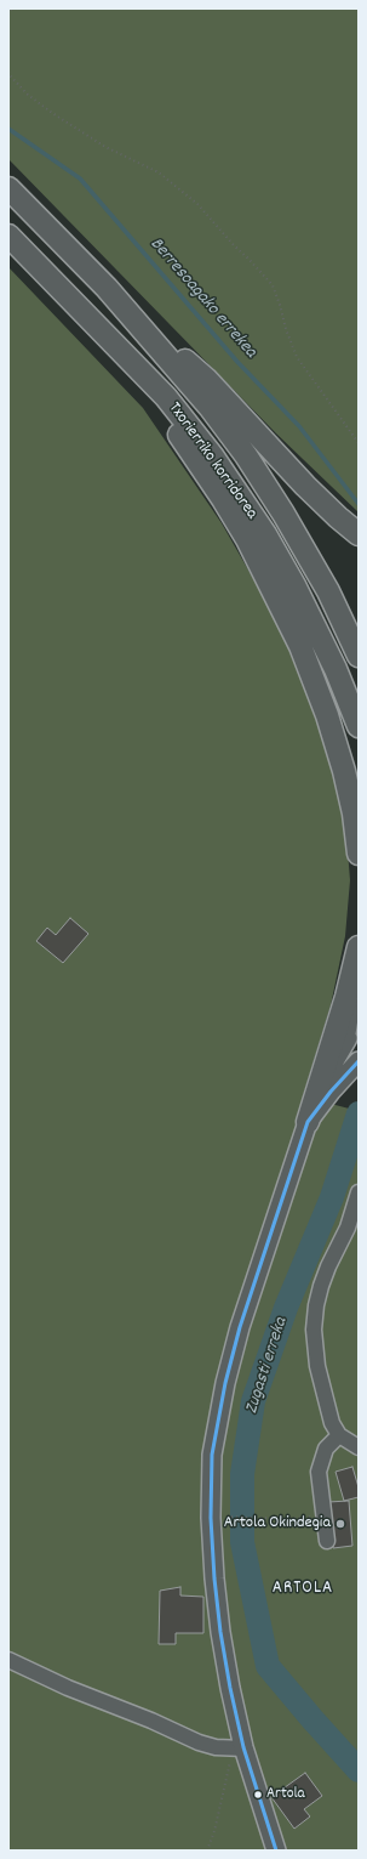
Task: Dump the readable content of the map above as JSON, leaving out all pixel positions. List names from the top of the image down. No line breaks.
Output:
{"streets":{"highway":["Txorierriko korridorea"]},"districts":["ARTOLA"],"water":["Berresoagako errekea","Zugasti erreka"],"places":["Artola Okindegia","Artola"]}
